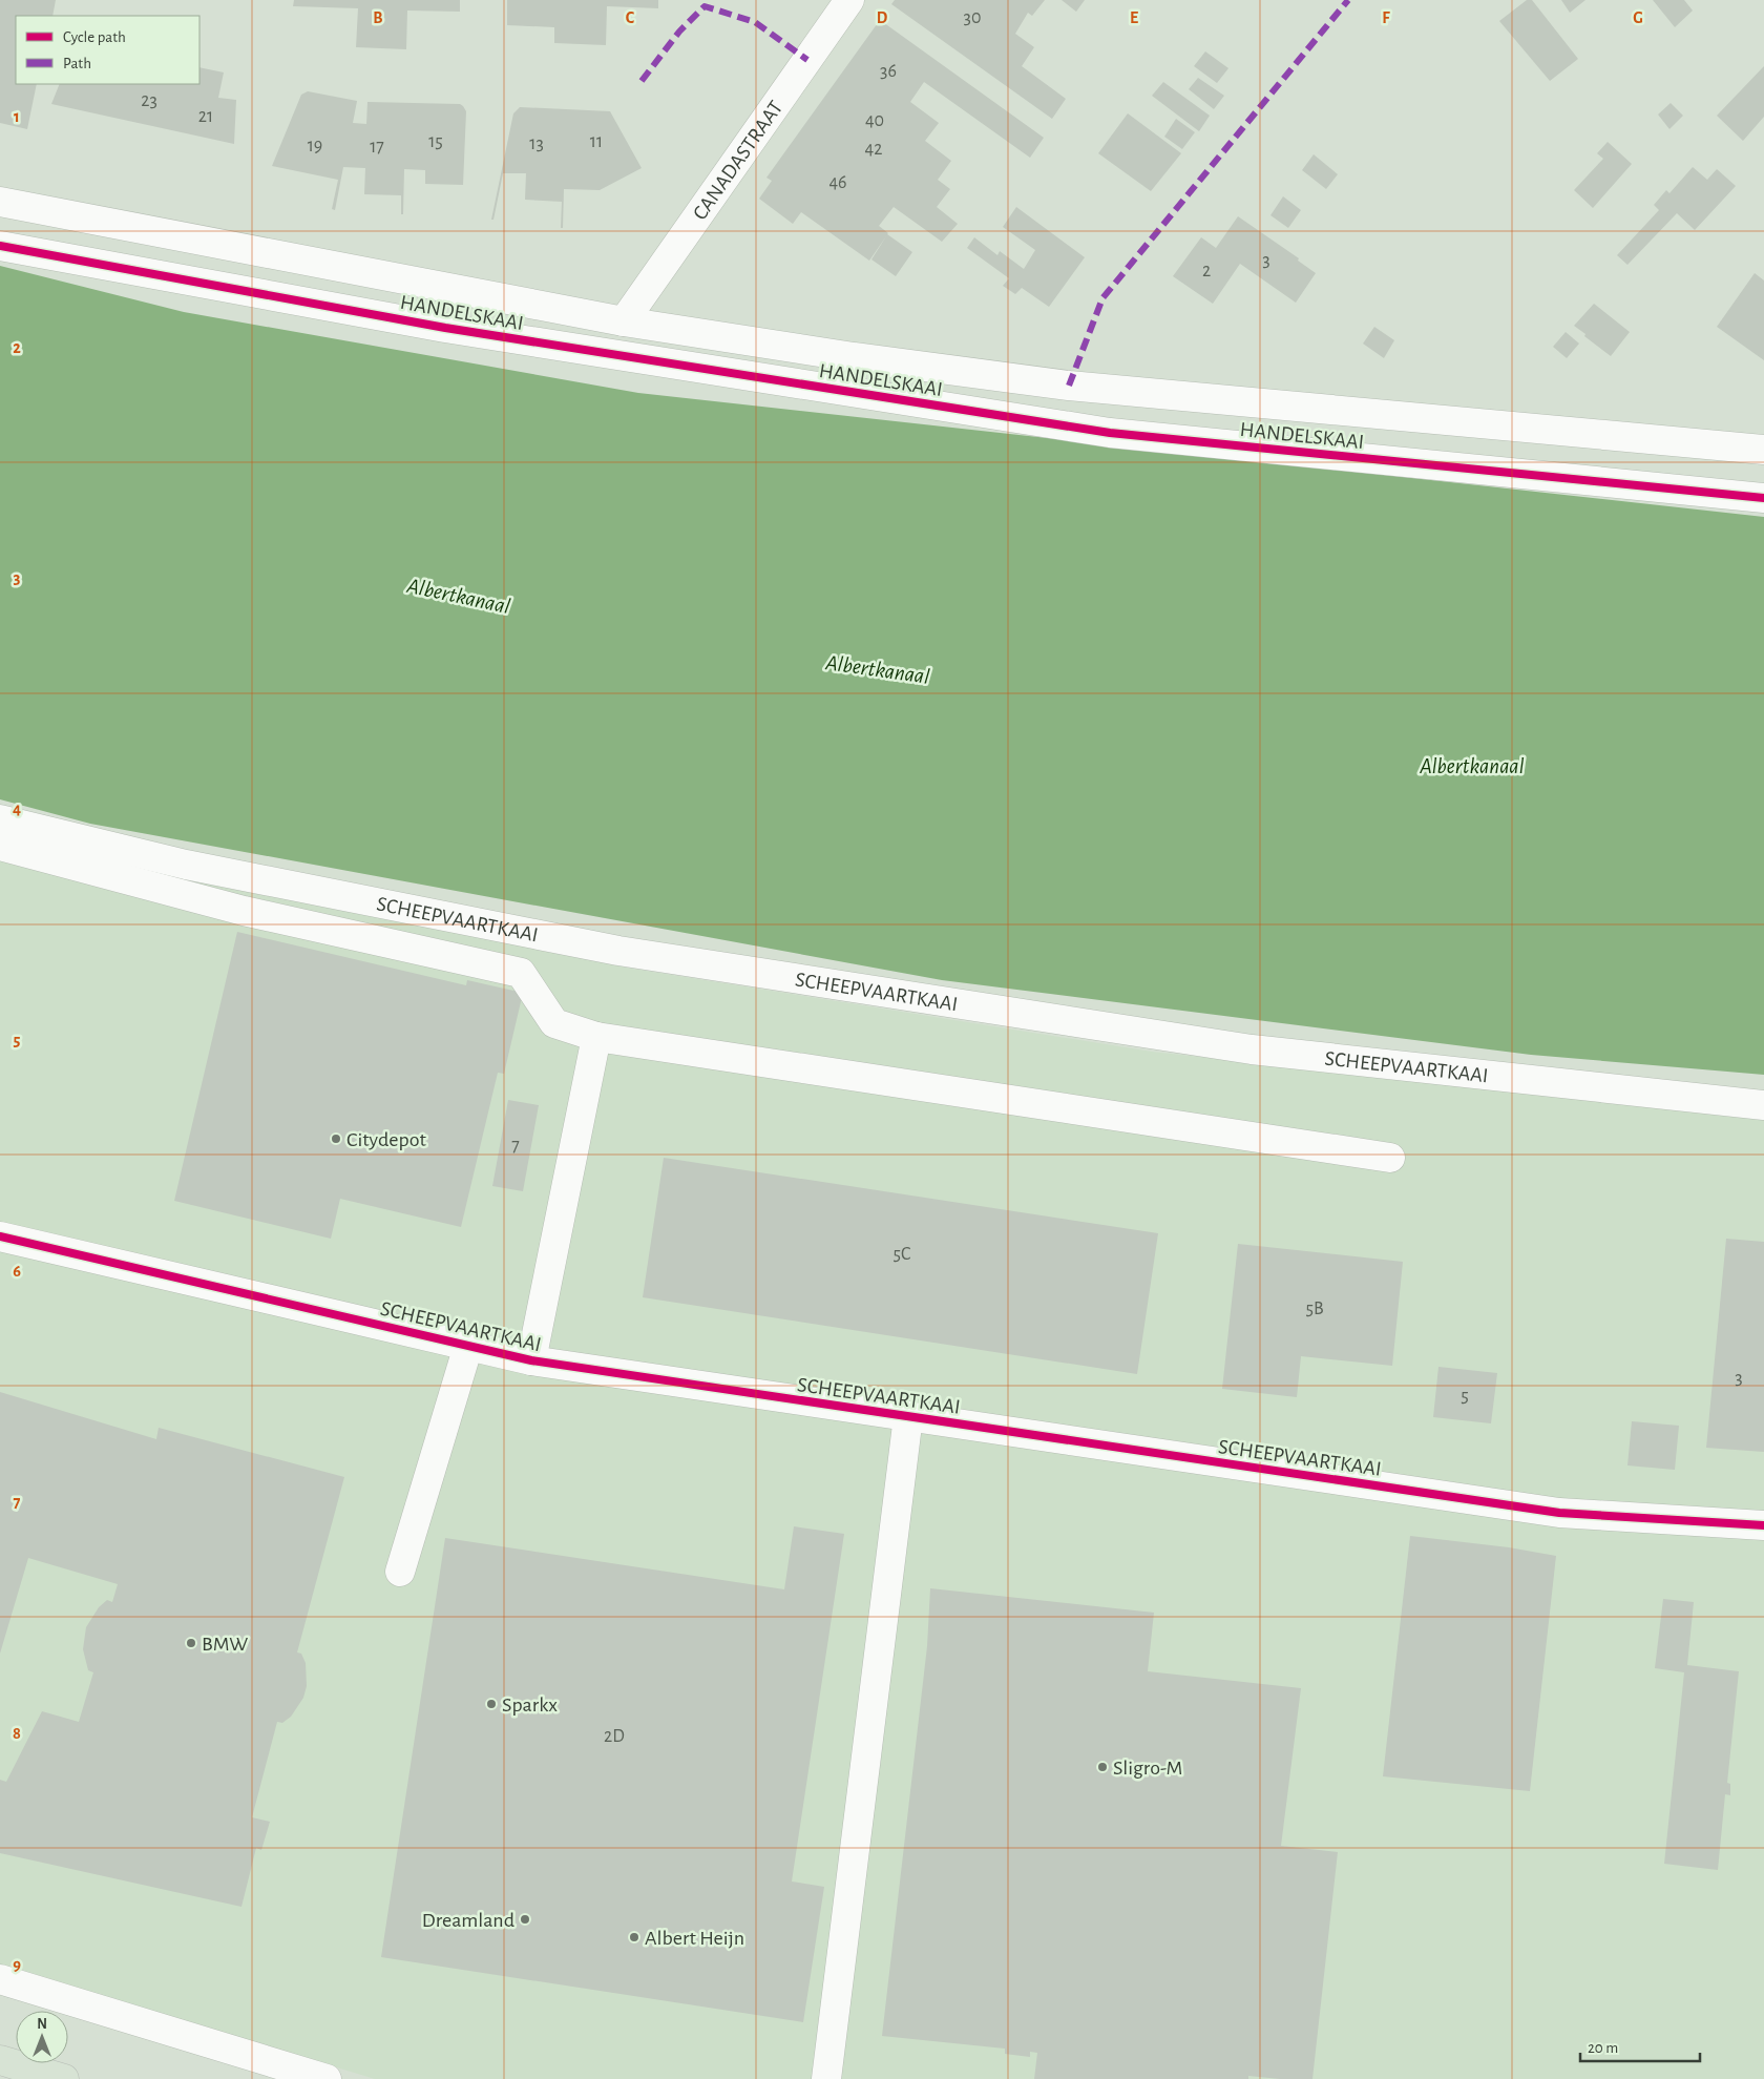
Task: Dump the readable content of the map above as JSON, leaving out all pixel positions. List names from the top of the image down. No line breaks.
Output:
{"streets":{"street":["CANADASTRAAT","HANDELSKAAI","SCHEEPVAARTKAAI"]},"crossings":[["CANADASTRAAT","HANDELSKAAI"]],"water":["Albertkanaal"],"places":["Citydepot","BMW","Sparkx","Sligro-M","Dreamland","Albert Heijn"],"house_numbers":["30","36","23","21","40","15","11","13","19","17","42","46","3","2","7","5C","5B","3","5","2D"],"legend":["Cycle path","Path"],"scale_bar":"20 m","north":"top","grid":{"columns":["B","C","D","E","F","G"],"rows":["1","2","3","4","5","6","7","8","9"]}}
